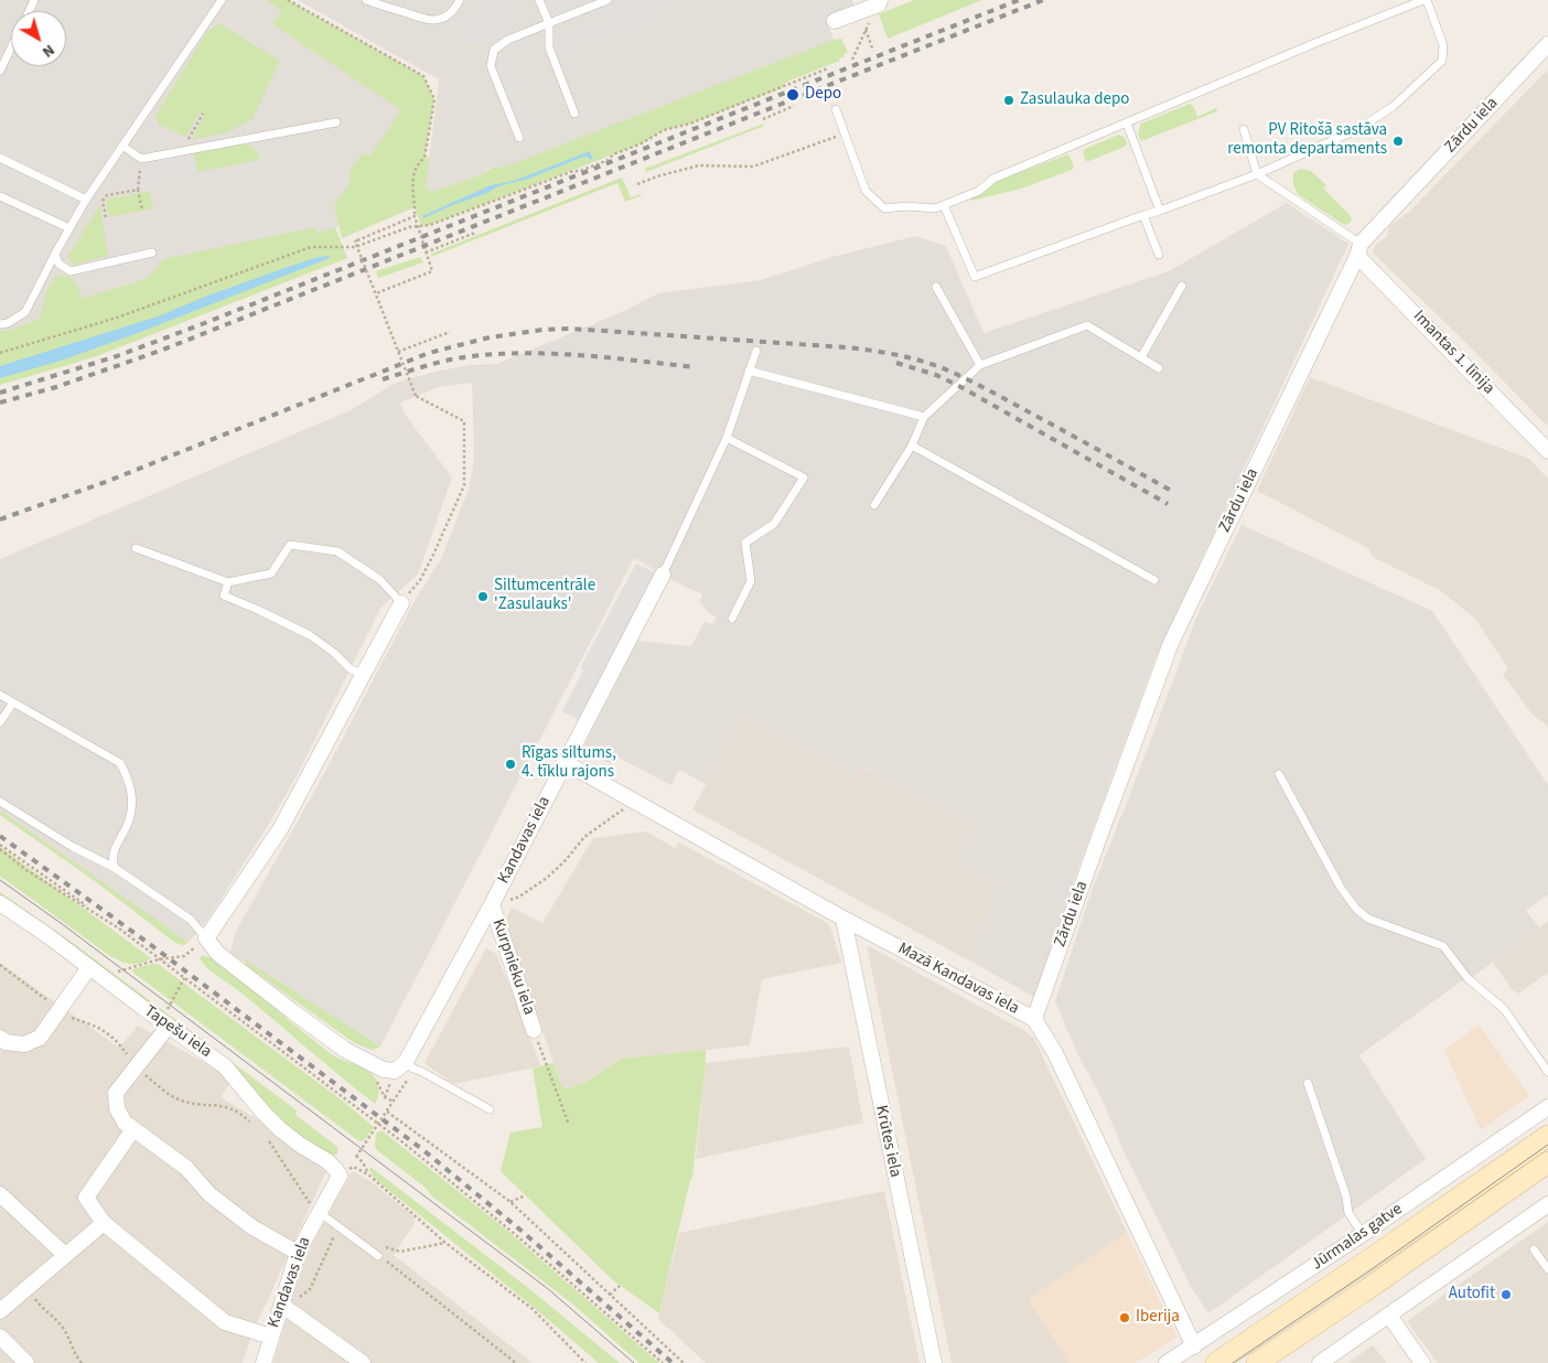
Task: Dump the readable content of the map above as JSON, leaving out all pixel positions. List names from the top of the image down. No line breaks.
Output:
{"streets":{"main road":["Jūrmalas gatve"],"street":["Zārdu iela","Imantas 1. līnija","Kandavas iela","Kurpnieku iela","Mazā Kandavas iela","Tapešu iela","Krūtes iela"]},"crossings":[["Zārdu iela","Imantas 1. līnija"],["Zārdu iela","Mazā Kandavas iela"],["Kandavas iela","Kurpnieku iela"],["Kandavas iela","Mazā Kandavas iela"],["Kandavas iela","Tapešu iela"],["Mazā Kandavas iela","Krūtes iela"],["Mazā Kandavas iela","Jūrmalas gatve"]],"places":["Depo","Zasulauka depo","PV Ritošā sastāva remonta departaments","Siltumcentrāle 'Zasulauks'","Rīgas siltums, 4. tīklu rajons","Autofit","Iberija"],"north":"bottom right"}
